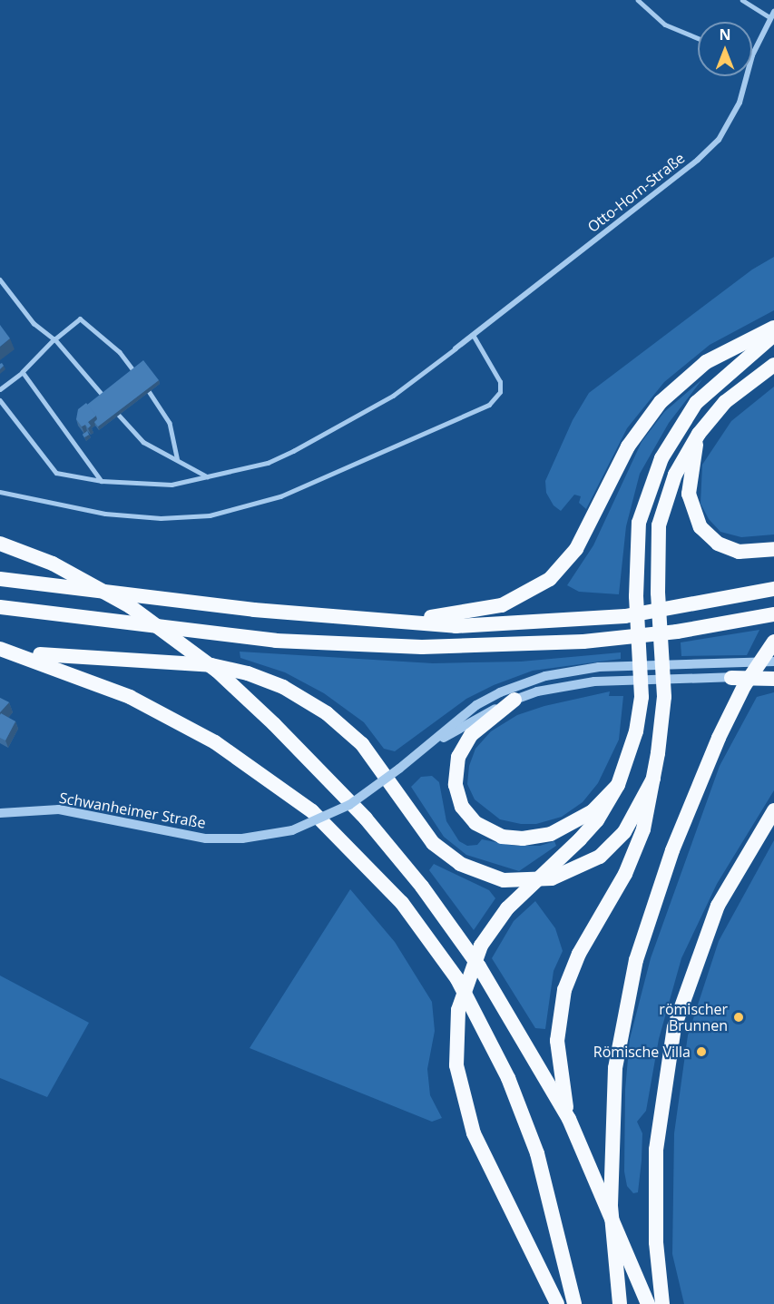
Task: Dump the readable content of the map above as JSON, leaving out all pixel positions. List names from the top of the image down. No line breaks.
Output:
{"streets":{"street":["Otto-Horn-Straße","Schwanheimer Straße"]},"places":["römischer Brunnen","Römische Villa"],"north":"top"}
